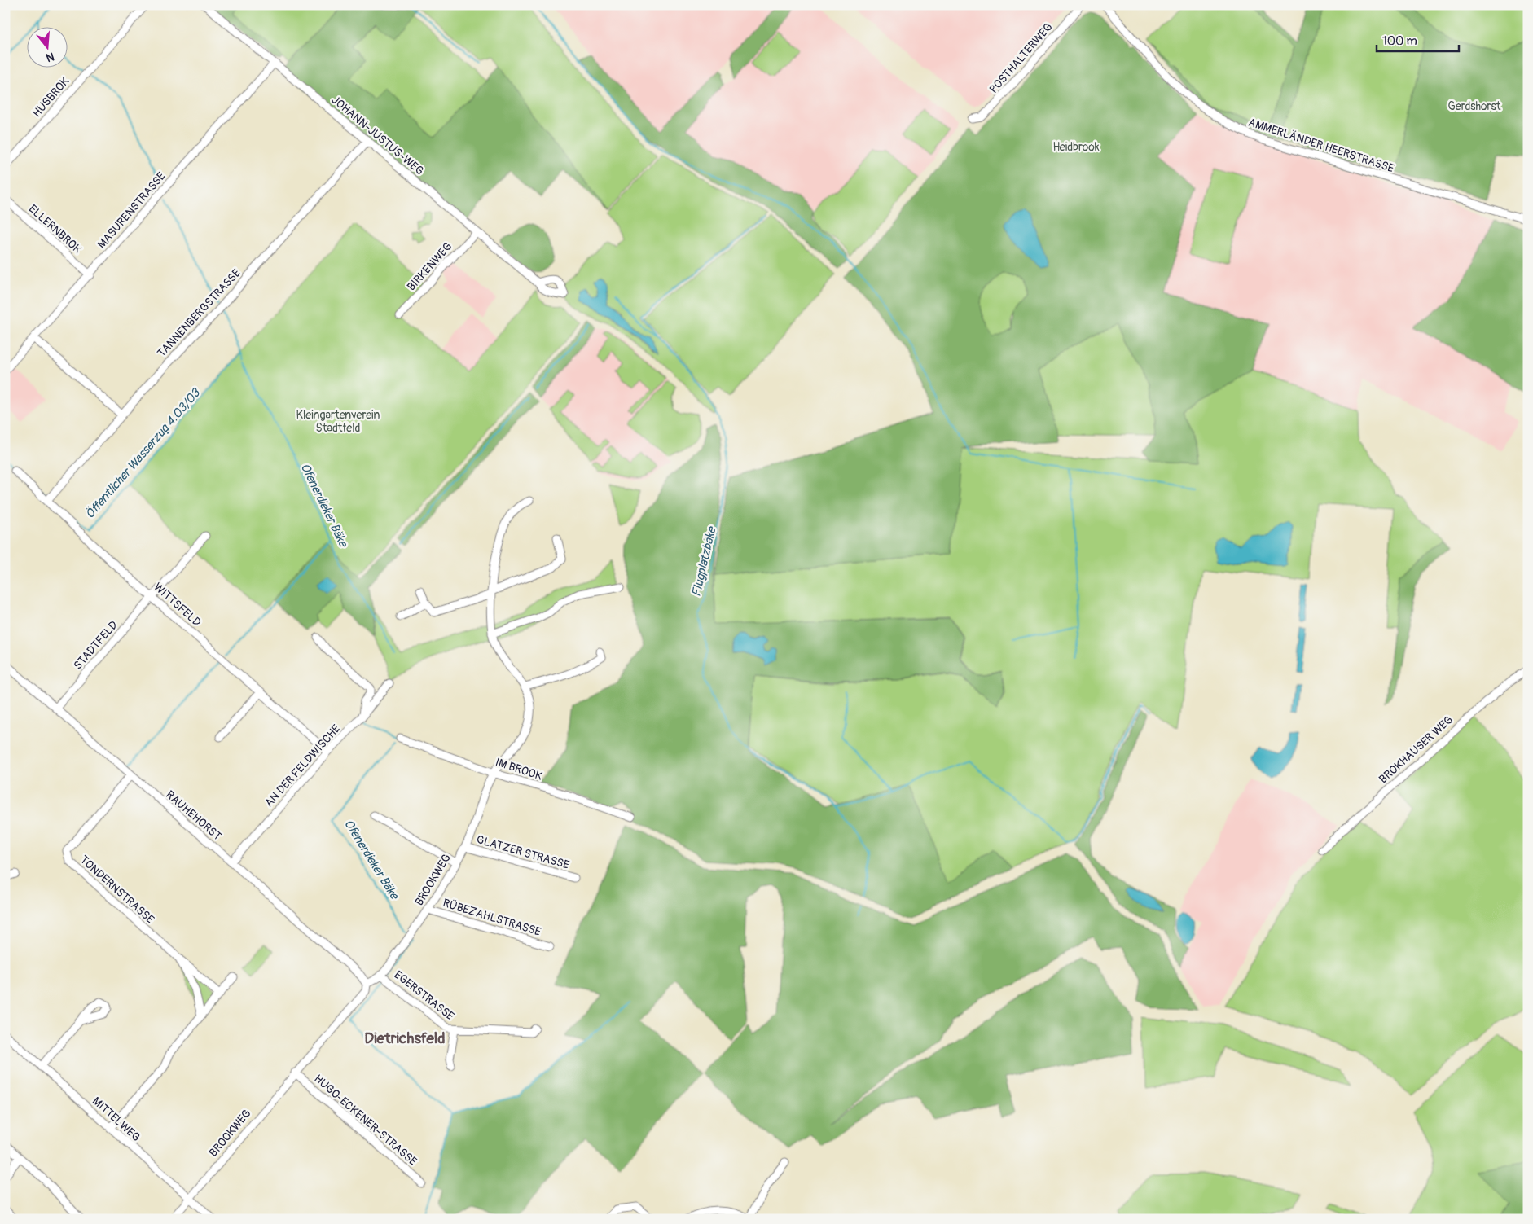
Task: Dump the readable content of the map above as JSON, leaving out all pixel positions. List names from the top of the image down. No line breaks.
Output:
{"streets":{"street":["POSTHALTERWEG","HUSBROK","JOHANN-JUSTUS-WEG","AMMERLÄNDER HEERSTRASSE","MASURENSTRASSE","ELLERNBROK","BIRKENWEG","TANNENBERGSTRASSE","WITTSFELD","STADTFELD","BROKHAUSER WEG","AN DER FELDWISCHE","IM BROOK","RAUHEHORST","GLATZER STRASSE","BROOKWEG","TONDERNSTRASSE","RÜBEZAHLSTRASSE","EGERSTRASSE","MITTELWEG","HUGO-ECKENER-STRASSE"]},"crossings":[["JOHANN-JUSTUS-WEG","MASURENSTRASSE"],["JOHANN-JUSTUS-WEG","BIRKENWEG"],["JOHANN-JUSTUS-WEG","TANNENBERGSTRASSE"],["MASURENSTRASSE","ELLERNBROK"],["TANNENBERGSTRASSE","WITTSFELD"],["WITTSFELD","STADTFELD"],["WITTSFELD","AN DER FELDWISCHE"],["STADTFELD","RAUHEHORST"],["AN DER FELDWISCHE","RAUHEHORST"],["IM BROOK","BROOKWEG"],["RAUHEHORST","BROOKWEG"],["RAUHEHORST","TONDERNSTRASSE"],["GLATZER STRASSE","BROOKWEG"],["BROOKWEG","RÜBEZAHLSTRASSE"],["BROOKWEG","EGERSTRASSE"],["BROOKWEG","MITTELWEG"],["BROOKWEG","HUGO-ECKENER-STRASSE"]],"districts":["Dietrichsfeld"],"water":["Öffentlicher Wasserzug 4.03/03","Ofenerdieker Bäke","Flugplatzbäke"],"parks":["Gerdshorst","Heidbrook","Kleingartenverein Stadtfeld"],"scale_bar":"100 m","north":"bottom"}
